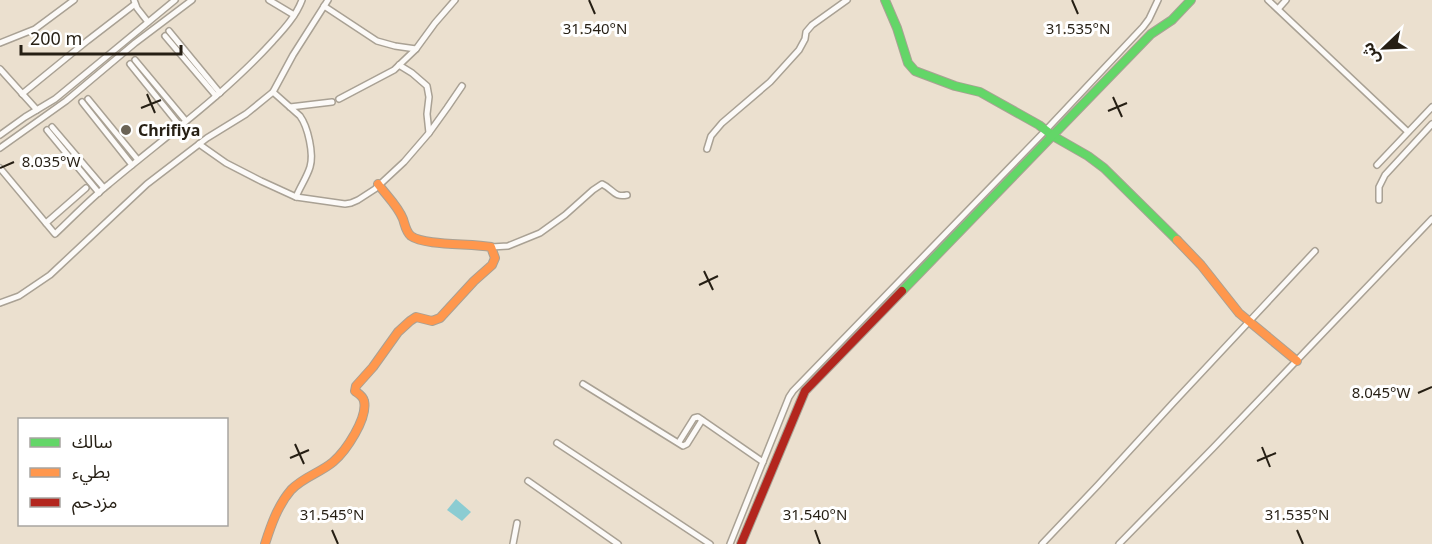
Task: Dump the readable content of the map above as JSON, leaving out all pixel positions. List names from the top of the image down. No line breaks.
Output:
{"places":["Chrifiya"],"legend":["سالك","بطيء","مزدحم"],"scale_bar":"200 m","north":"bottom left","coordinates":["31.540°N","31.535°N","8.035°W","8.045°W","31.545°N"]}
